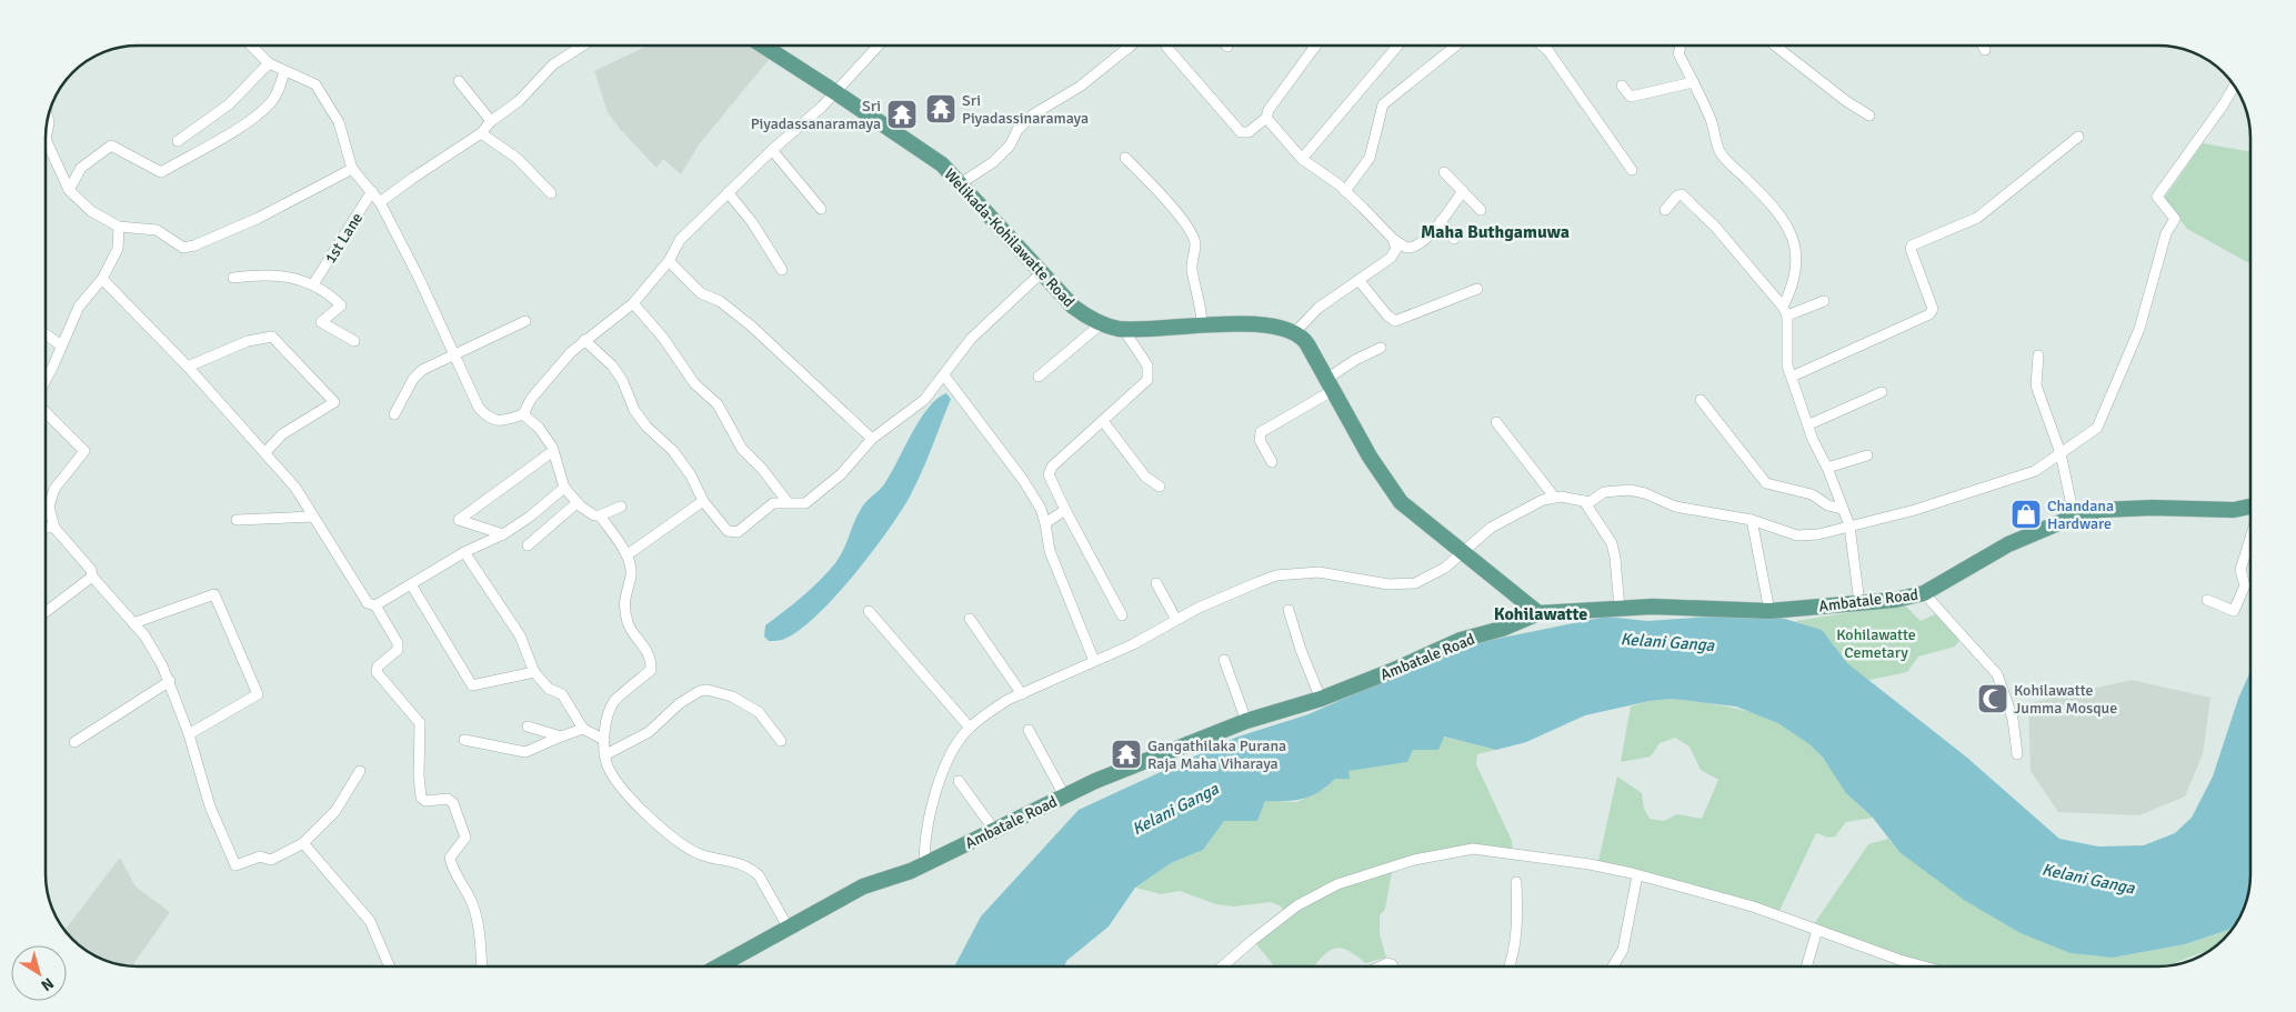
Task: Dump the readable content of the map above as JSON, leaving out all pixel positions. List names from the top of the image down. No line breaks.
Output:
{"streets":{"main road":["Welikada-Kohilawatte Road","Ambatale Road"],"street":["1st Lane"]},"districts":["Maha Buthgamuwa","Kohilawatte"],"water":["Kelani Ganga"],"parks":["Kohilawatte Cemetary"],"places":{"temple":["Sri Piyadassinaramaya","Sri Piyadassanaramaya","Gangathilaka Purana Raja Maha Viharaya"],"shop":["Chandana Hardware"],"mosque":["Kohilawatte Jumma Mosque"]},"north":"bottom right"}
